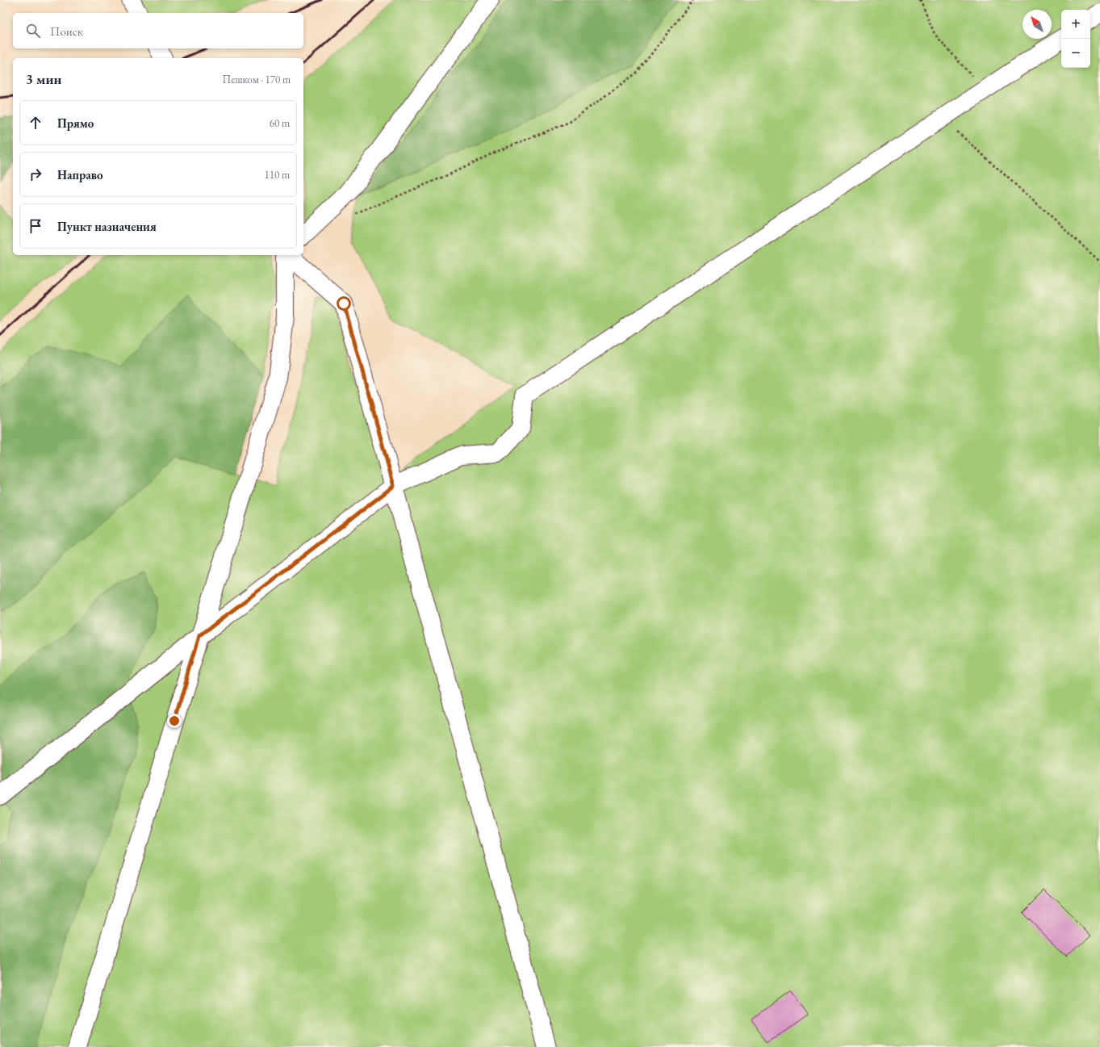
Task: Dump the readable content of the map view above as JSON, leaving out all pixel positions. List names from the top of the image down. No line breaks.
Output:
{"north":"top left","page":{"map_buttons":["+","−"],"search":"Поиск","heading":["3 мин","Пешком · 170 m"],"list":[["Прямо","60 m"],["Направо","110 m"],"Пункт назначения"]}}
